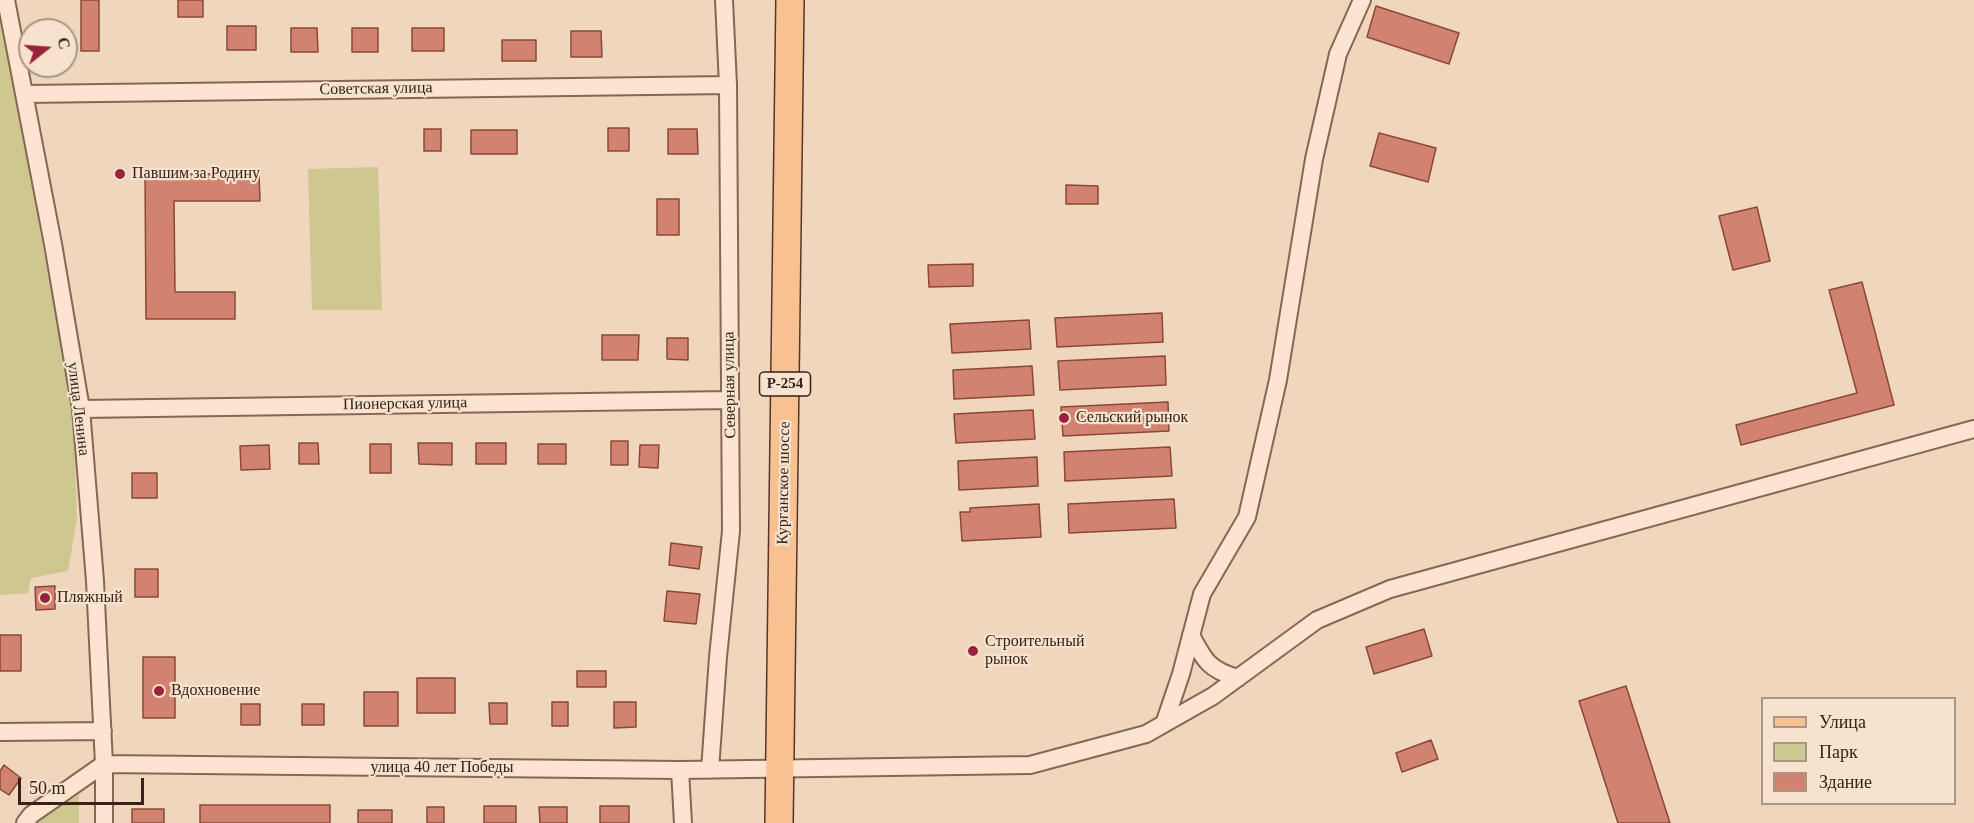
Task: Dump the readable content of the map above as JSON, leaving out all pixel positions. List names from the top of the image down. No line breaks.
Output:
{"streets":{"main road":["Р-254","Курганское шоссе"],"street":["Советская улица","Северная улица","Пионерская улица","улица Ленина","улица 40 лет Победы"]},"crossings":[["Советская улица","Северная улица"],["Советская улица","улица Ленина"],["Северная улица","Пионерская улица"],["Северная улица","улица 40 лет Победы"],["Пионерская улица","улица Ленина"],["улица Ленина","улица 40 лет Победы"],["Курганское шоссе","улица 40 лет Победы"]],"places":["Павшим за Родину","Сельский рынок","Пляжный","Строительный рынок","Вдохновение"],"legend":["Улица","Парк","Здание"],"scale_bar":"50 m","north":"right"}
